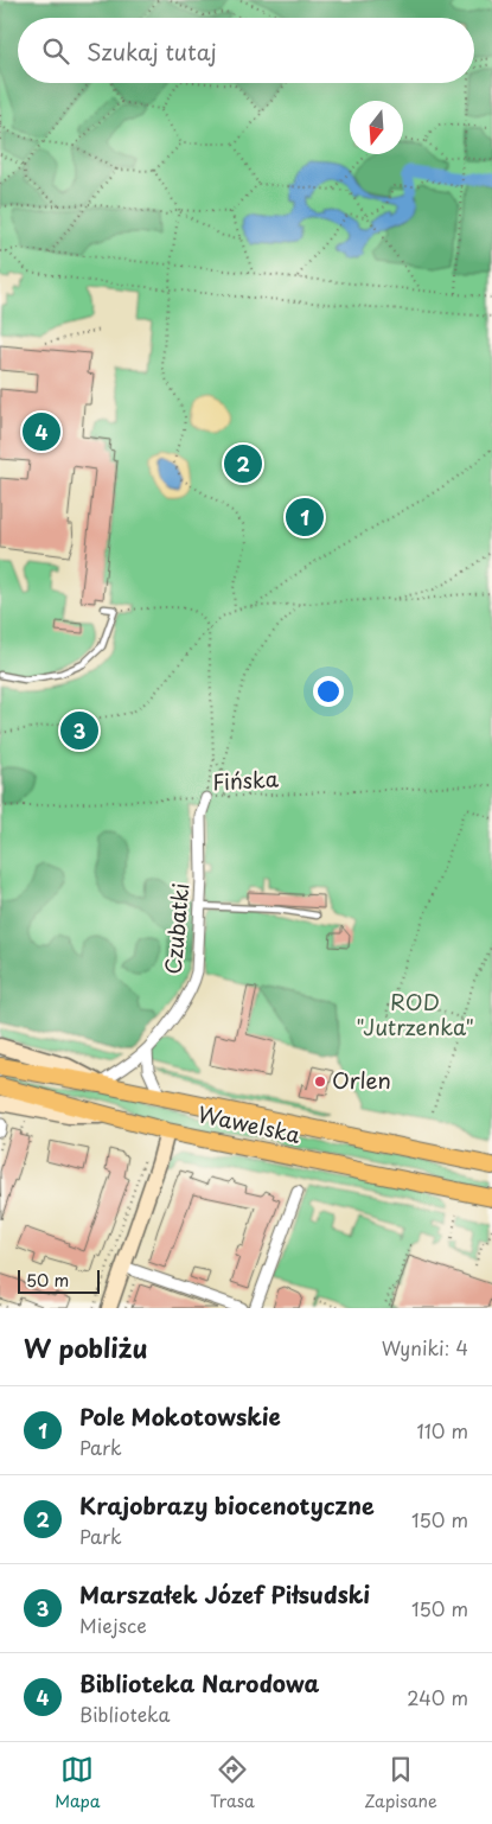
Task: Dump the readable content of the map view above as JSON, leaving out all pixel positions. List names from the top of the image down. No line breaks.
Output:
{"streets":{"main road":["Wawelska"],"street":["Czubatki"],"path":["Fińska"]},"crossings":[["Fińska","Czubatki"],["Czubatki","Wawelska"]],"parks":["ROD \"Jutrzenka\""],"places":["Orlen"],"scale_bar":"50 m","north":"bottom","page":{"search":"Szukaj tutaj","pins":["4","2","1","3"],"scale":"50 m","heading":["W pobliżu","Wyniki: 4"],"list":[{"mark":"1","name":"Pole Mokotowskie","note":"Park","value":"110 m"},{"mark":"2","name":"Krajobrazy biocenotyczne","note":"Park","value":"150 m"},{"mark":"3","name":"Marszałek Józef Piłsudski","note":"Miejsce","value":"150 m"},{"mark":"4","name":"Biblioteka Narodowa","note":"Biblioteka","value":"240 m"}],"nav":["Mapa","Trasa","Zapisane"]}}
